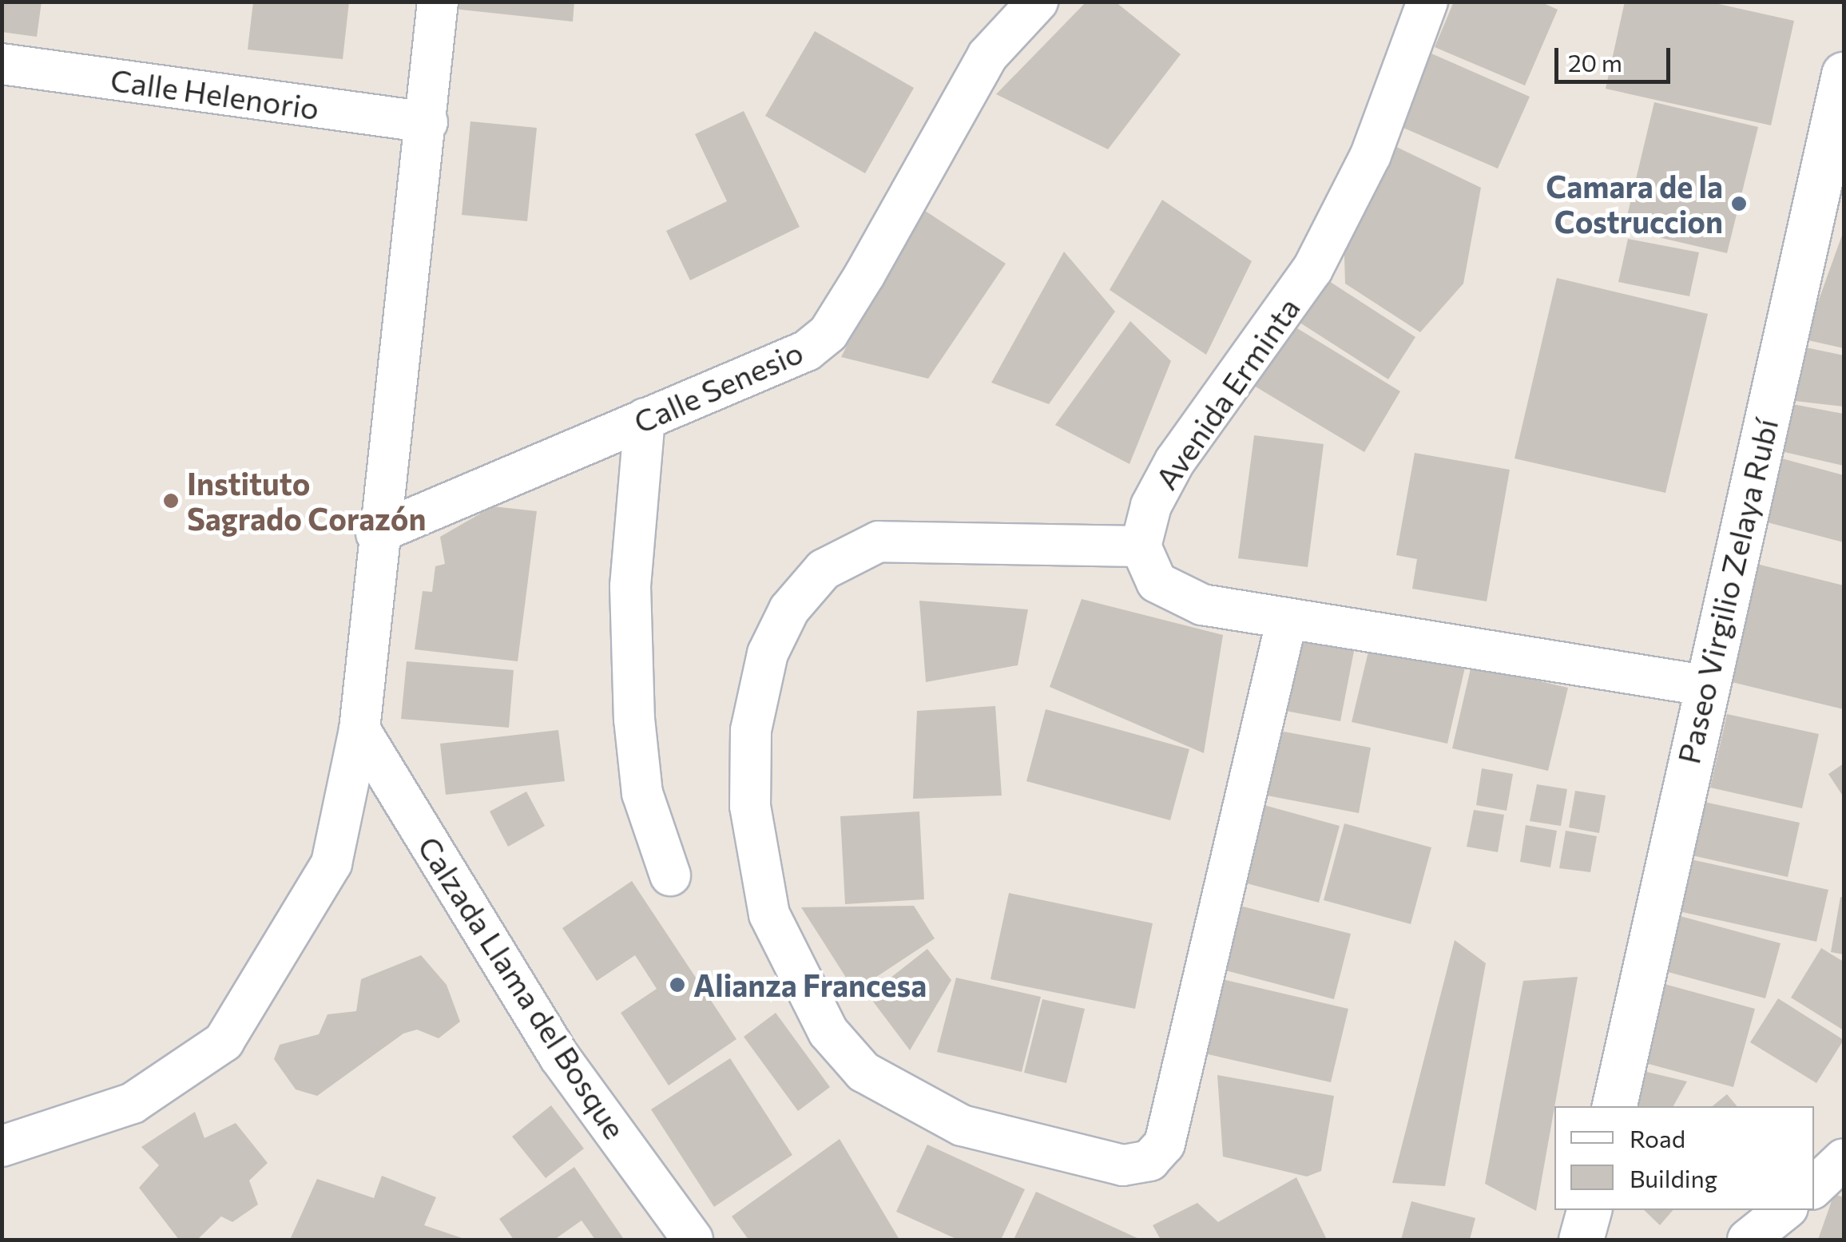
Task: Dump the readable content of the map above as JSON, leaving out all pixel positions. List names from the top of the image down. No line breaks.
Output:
{"streets":{"street":["Calle Helenorio","Calle Senesio","Avenida Erminta","Paseo Virgilio Zelaya Rubí","Calzada Llama del Bosque"]},"places":["Camara de la Costruccion","Instituto Sagrado Corazón","Alianza Francesa"],"legend":["Road","Building"],"scale_bar":"20 m"}
